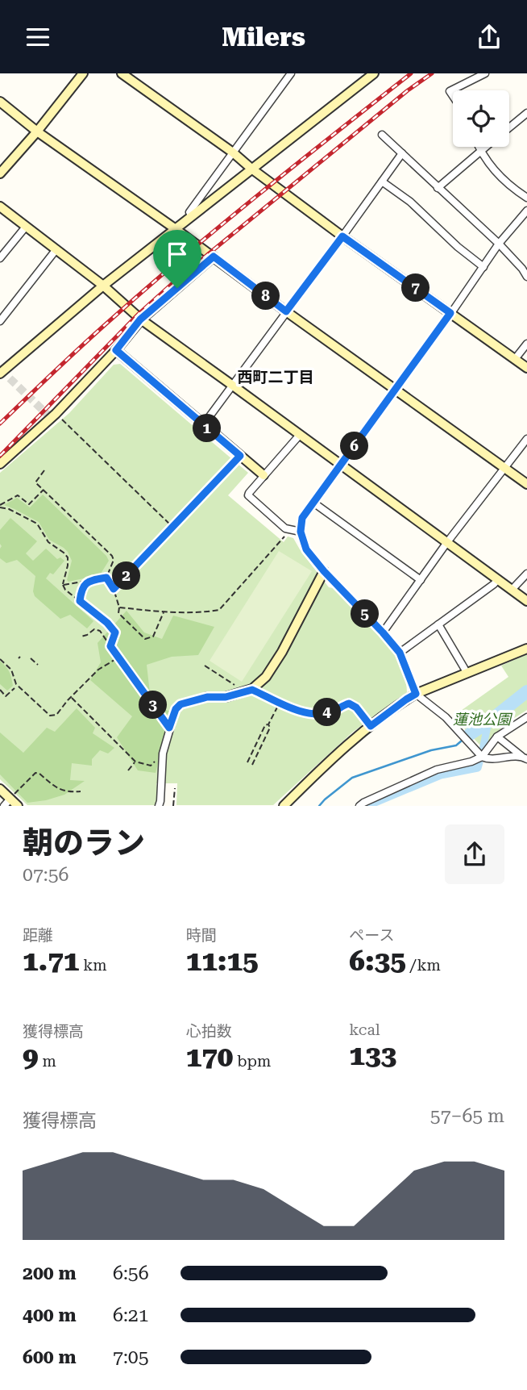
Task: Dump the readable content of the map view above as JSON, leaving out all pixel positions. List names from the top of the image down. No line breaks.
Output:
{"districts":["西町二丁目"],"parks":["蓮池公園"],"page":{"header":"Milers","pins":["7","8","1","6","2","5","3","4"],"heading":["朝のラン","07:56"],"stats":[["距離","1.71 km"],["時間","11:15"],["ペース","6:35 /km"],["獲得標高","9 m"],["心拍数","170 bpm"],["kcal","133"]],"chart":["獲得標高","57–65 m"],"list":[{"name":"200 m","note":"6:56"},{"name":"400 m","note":"6:21"},{"name":"600 m","note":"7:05"}]}}
